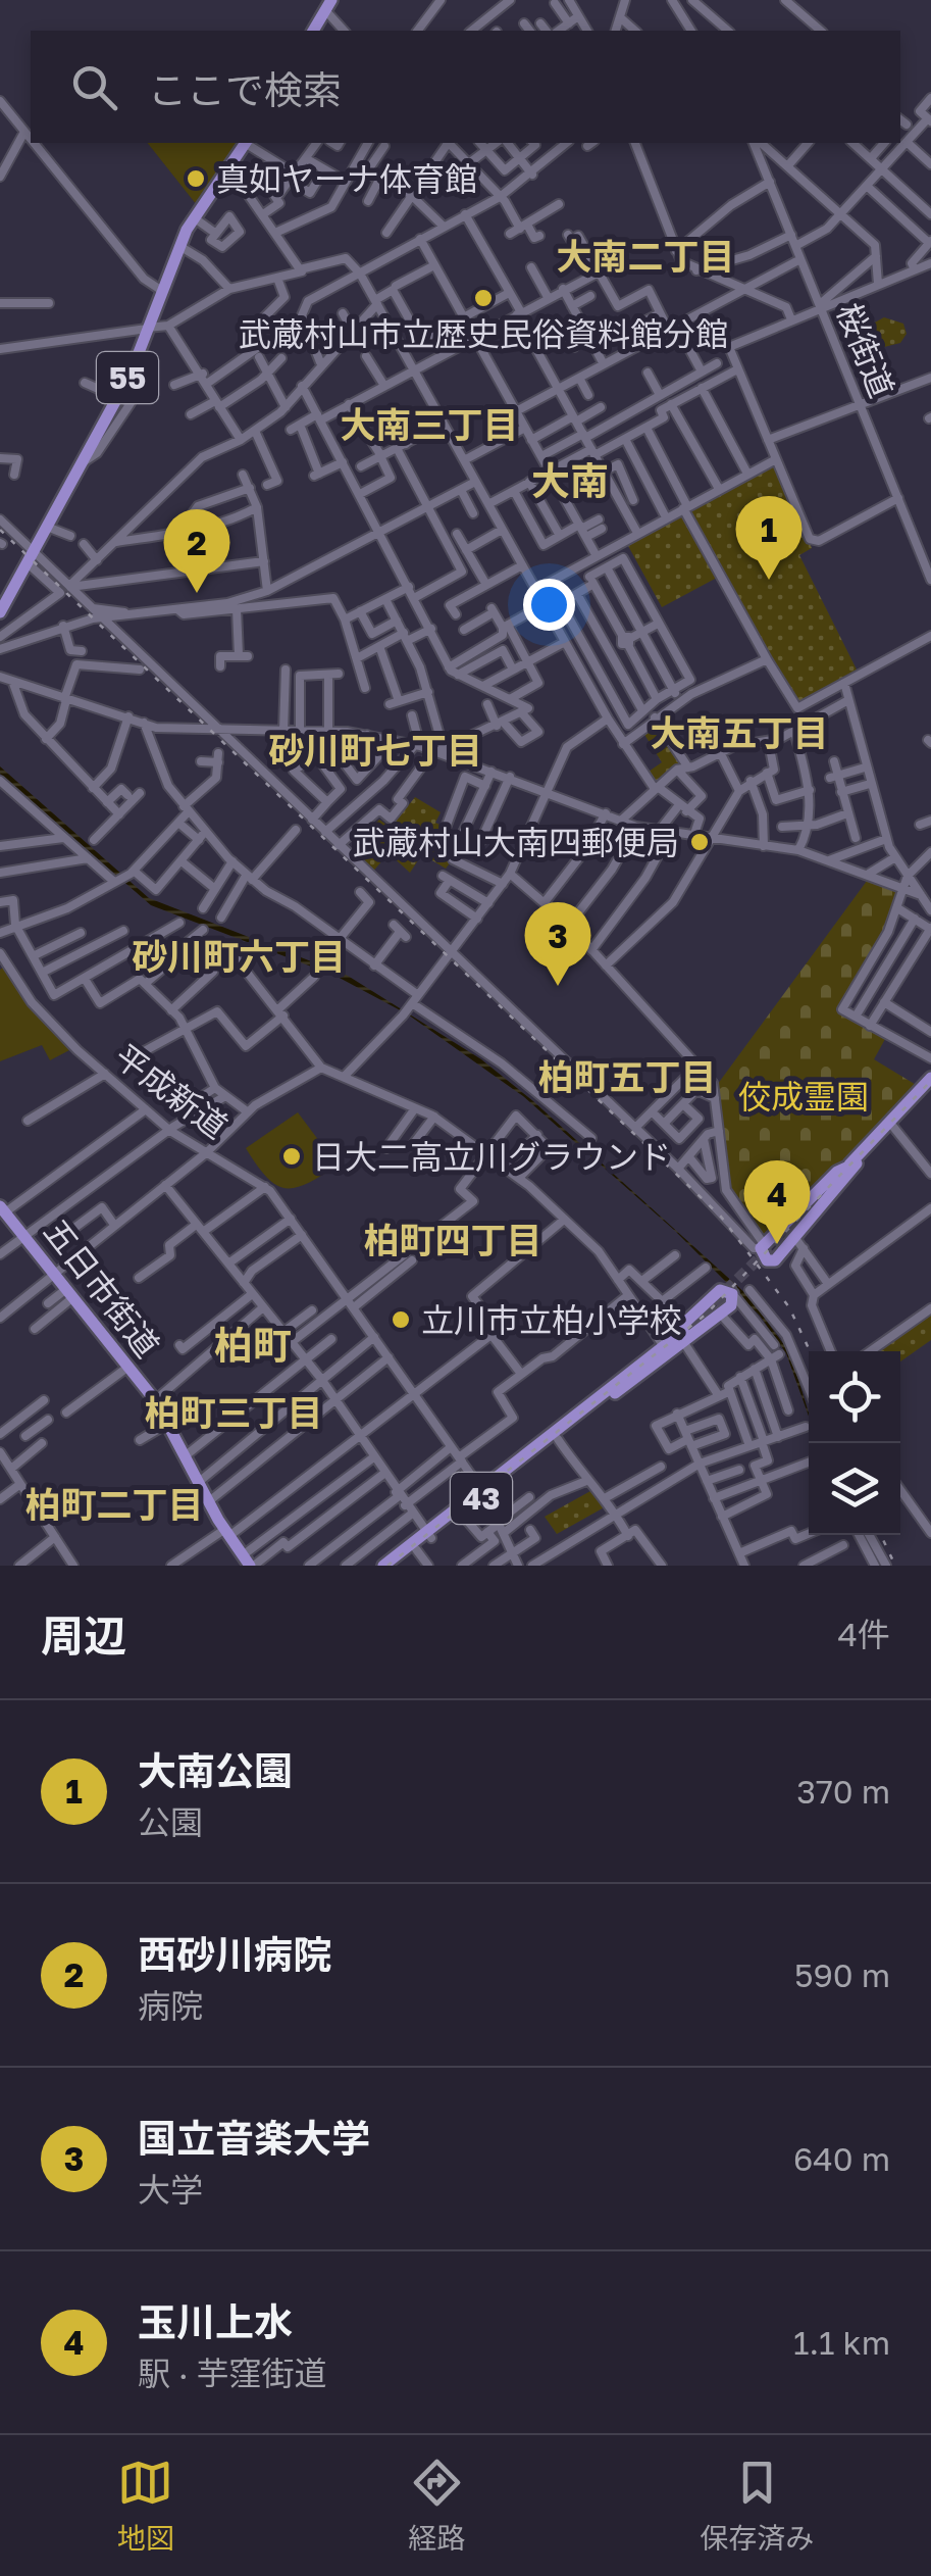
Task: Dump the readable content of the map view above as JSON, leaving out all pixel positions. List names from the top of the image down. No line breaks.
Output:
{"streets":{"main road":["55","五日市街道","43"],"street":["桜街道","平成新道"]},"crossings":[["平成新道","43"]],"districts":["大南二丁目","大南三丁目","大南","大南五丁目","砂川町七丁目","砂川町六丁目","柏町五丁目","柏町四丁目","柏町","柏町三丁目","柏町二丁目"],"parks":["佼成霊園"],"places":["真如ヤーナ体育館","武蔵村山市立歴史民俗資料館分館","武蔵村山大南四郵便局","日大二高立川グラウンド","立川市立柏小学校"],"page":{"search":"ここで検索","pins":["1","2","3","4"],"heading":["周辺","4件"],"list":[{"mark":"1","name":"大南公園","note":"公園","value":"370 m"},{"mark":"2","name":"西砂川病院","note":"病院","value":"590 m"},{"mark":"3","name":"国立音楽大学","note":"大学","value":"640 m"},{"mark":"4","name":"玉川上水","note":"駅 · 芋窪街道","value":"1.1 km"}],"nav":["地図","経路","保存済み"]}}
